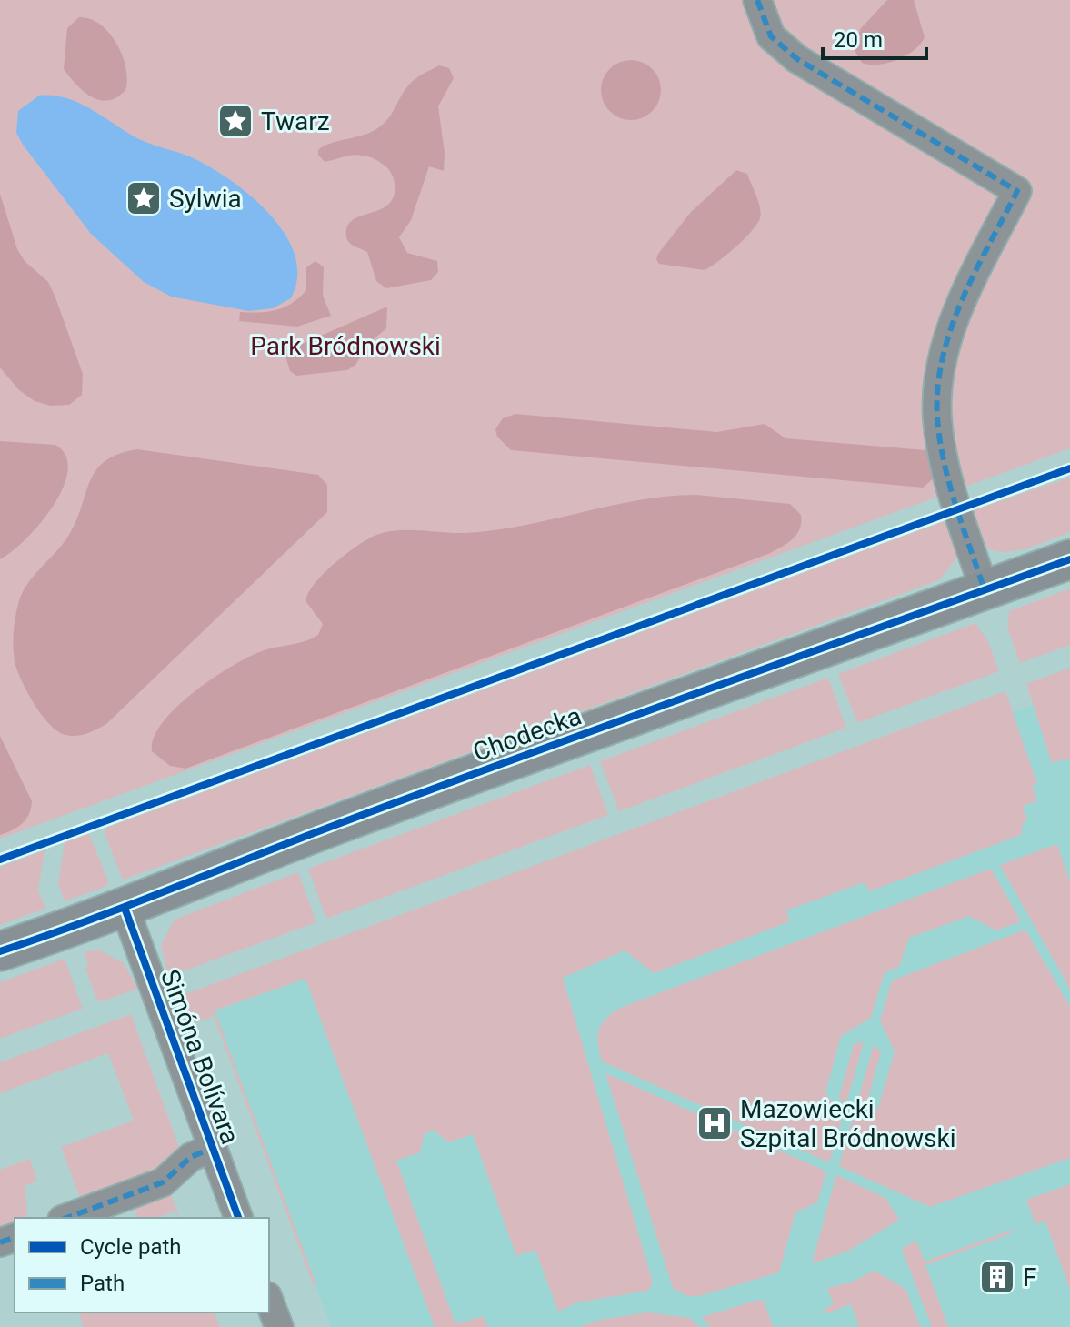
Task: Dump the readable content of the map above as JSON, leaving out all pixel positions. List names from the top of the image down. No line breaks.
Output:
{"streets":{"street":["Chodecka","Simóna Bolívara"]},"crossings":[["Chodecka","Simóna Bolívara"]],"parks":["Park Bródnowski"],"places":{"place":["Twarz","Sylwia"],"hospital":["Mazowiecki Szpital Bródnowski"],"building":["F"]},"legend":["Cycle path","Path"],"scale_bar":"20 m"}
